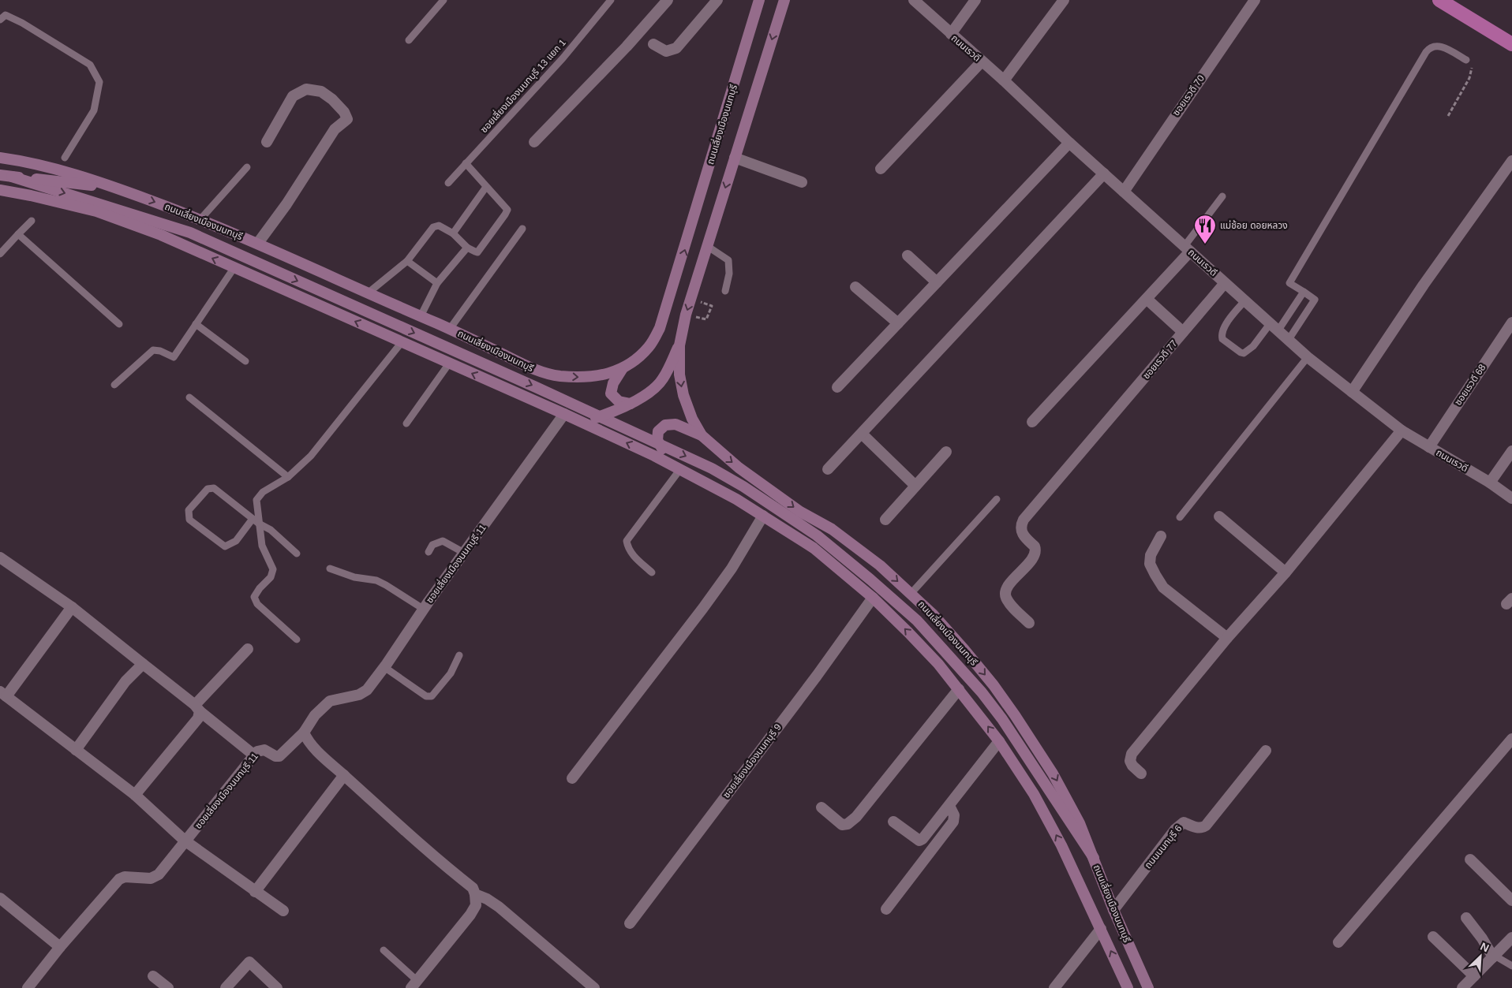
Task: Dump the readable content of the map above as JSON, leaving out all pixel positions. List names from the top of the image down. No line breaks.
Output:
{"streets":{"main road":["ถนนเลี่ยงเมืองนนทบุรี"],"street":["ถนนเรวดี","ซอยเรวดี 70","ซอยเรวดี 77","ซอยเรวดี 68","ซอยเลี่ยงเมืองนนทบุรี 11","ซอยเลี่ยงเมืองนนทบุรี 9","ถนนนนทบุรี 6"],"lane":["ซอยเลี่ยงเมืองนนทบุรี 13 แยก 1"]},"crossings":[["ถนนเรวดี","ซอยเรวดี 70"],["ถนนเรวดี","ซอยเรวดี 77"],["ถนนเรวดี","ซอยเรวดี 68"],["ถนนเลี่ยงเมืองนนทบุรี","ซอยเลี่ยงเมืองนนทบุรี 11"],["ถนนเลี่ยงเมืองนนทบุรี","ซอยเลี่ยงเมืองนนทบุรี 9"],["ถนนเลี่ยงเมืองนนทบุรี","ถนนนนทบุรี 6"]],"places":{"restaurant":["แม่ช้อย ดอยหลวง"]},"north":"top right"}
